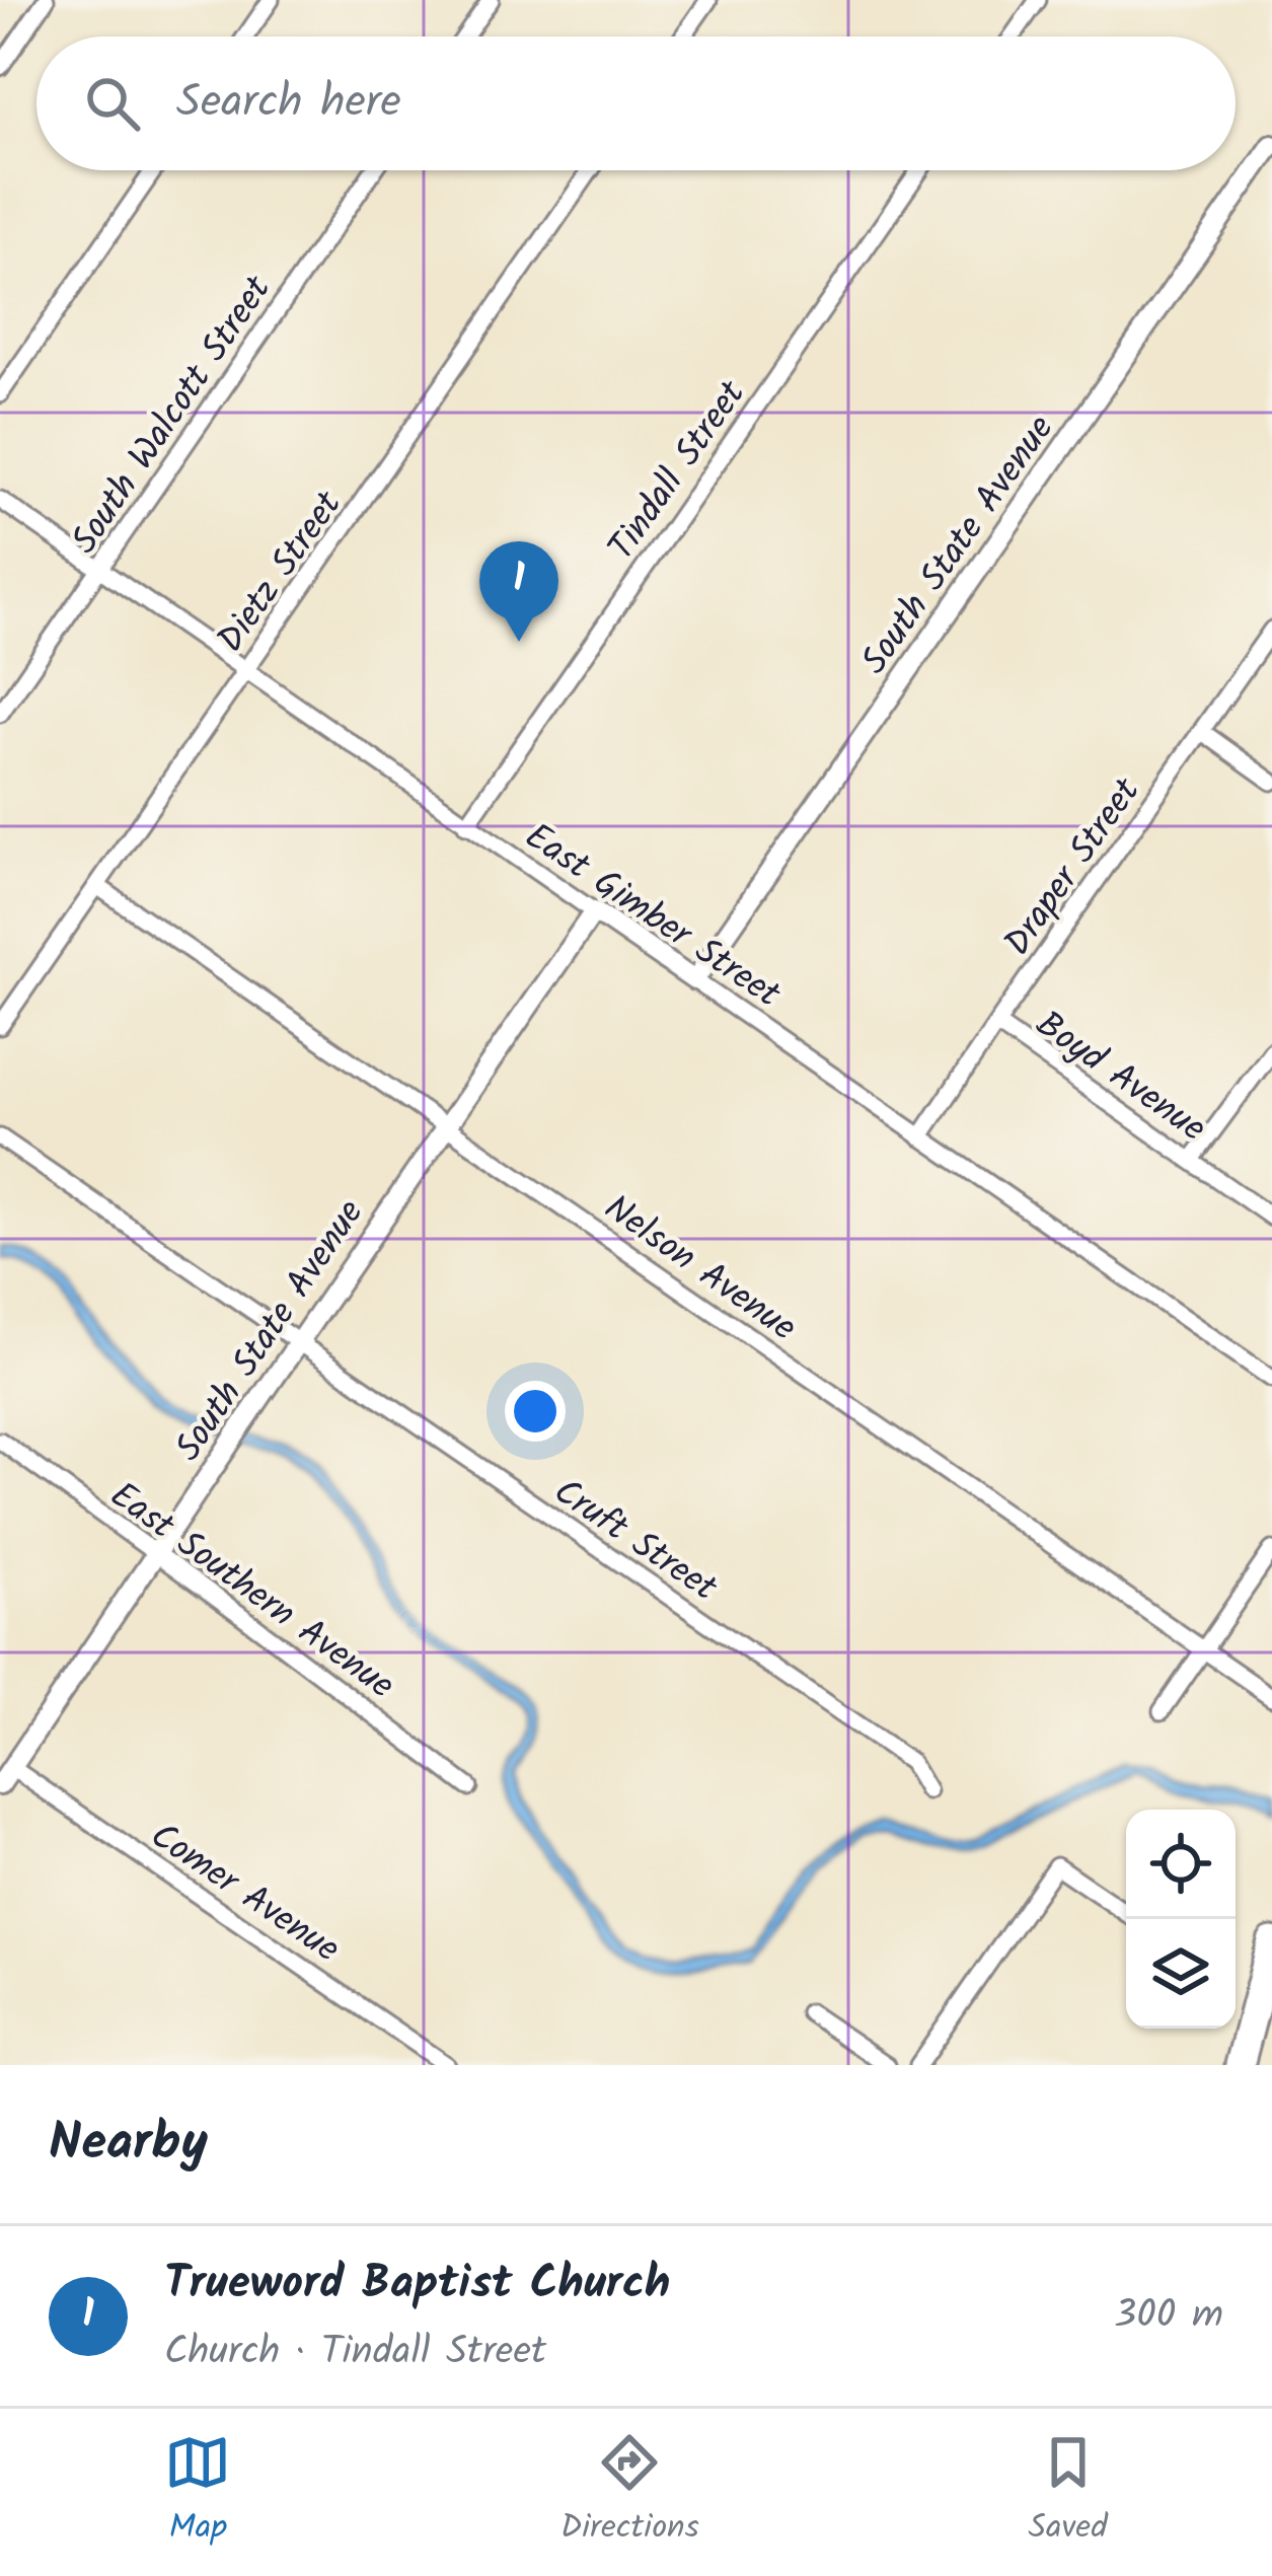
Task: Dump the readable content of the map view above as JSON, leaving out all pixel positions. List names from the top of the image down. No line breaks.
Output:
{"streets":{"street":["South Walcott Street","Tindall Street","South State Avenue","Dietz Street","Draper Street","East Gimber Street","Boyd Avenue","Nelson Avenue","Cruft Street","East Southern Avenue","Comer Avenue"]},"crossings":[["South Walcott Street","East Gimber Street"],["Tindall Street","East Gimber Street"],["South State Avenue","East Gimber Street"],["South State Avenue","Nelson Avenue"],["South State Avenue","Cruft Street"],["South State Avenue","East Southern Avenue"],["South State Avenue","Comer Avenue"],["Dietz Street","East Gimber Street"],["Dietz Street","Nelson Avenue"],["Draper Street","East Gimber Street"],["Draper Street","Boyd Avenue"]],"page":{"search":"Search here","pins":"1","heading":"Nearby","list":[{"mark":"1","name":"Trueword Baptist Church","note":"Church · Tindall Street","value":"300 m"}],"nav":["Map","Directions","Saved"]}}
